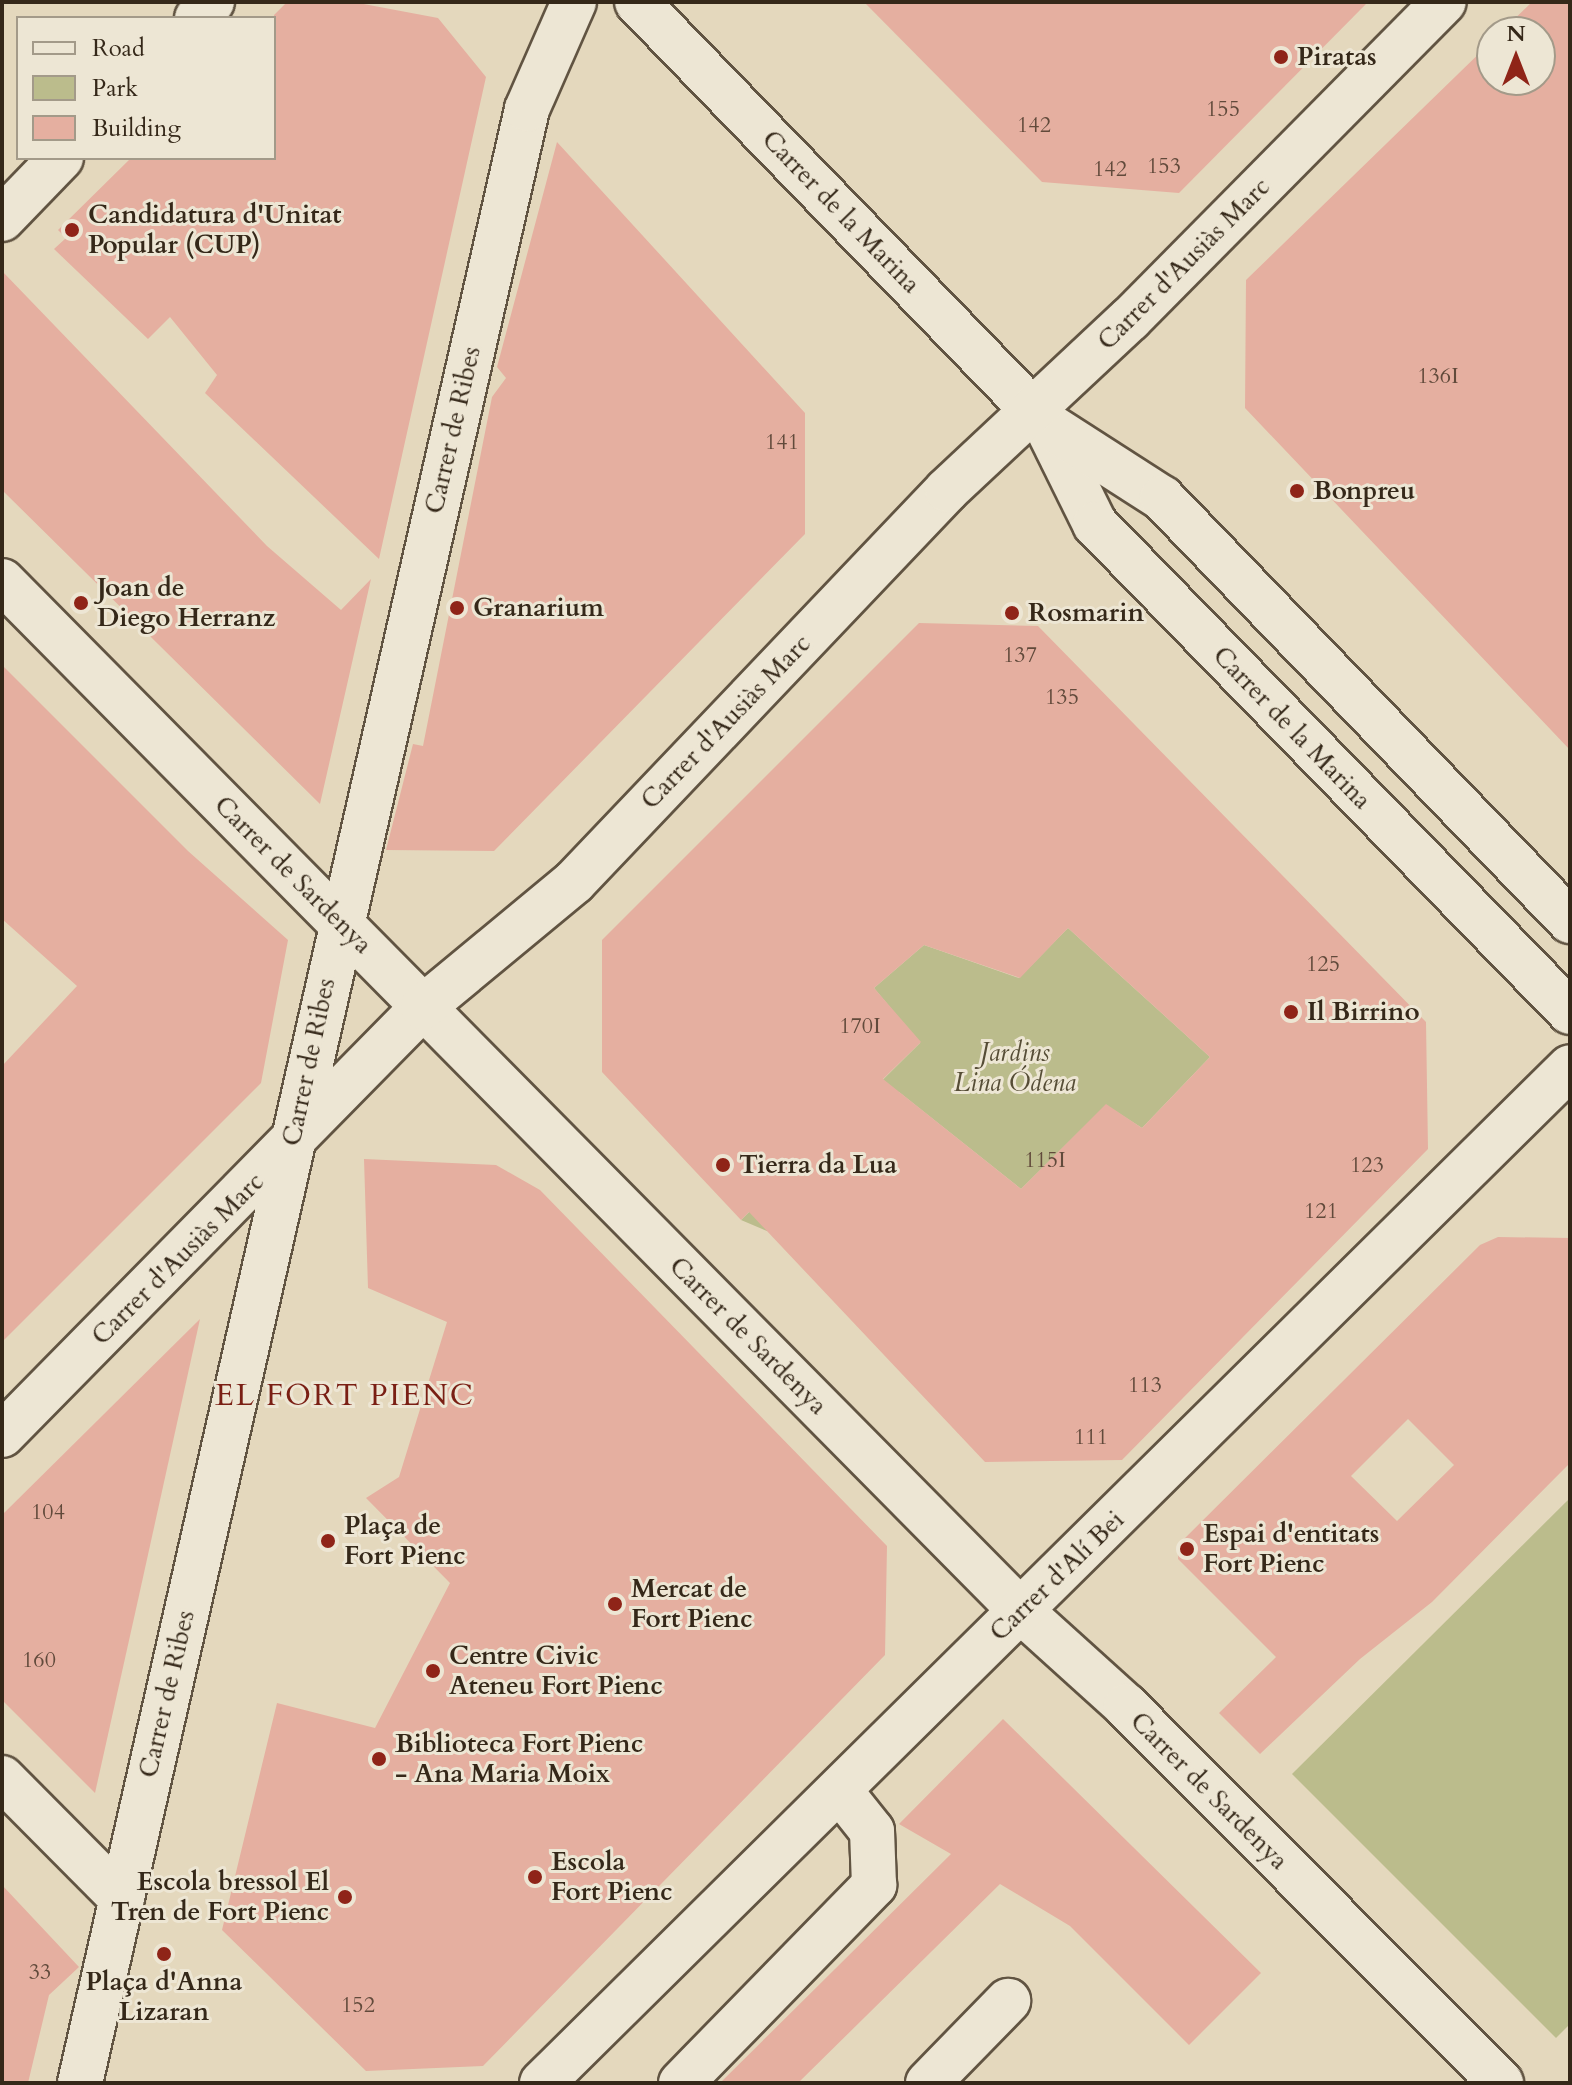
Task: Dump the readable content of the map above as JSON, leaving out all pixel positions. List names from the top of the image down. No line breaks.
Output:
{"streets":{"street":["Carrer de la Marina","Carrer d'Ausiàs Marc","Carrer de Ribes","Carrer de Sardenya","Carrer d'Alí Bei"]},"crossings":[["Carrer de la Marina","Carrer d'Ausiàs Marc"],["Carrer d'Ausiàs Marc","Carrer de Ribes"],["Carrer d'Ausiàs Marc","Carrer de Sardenya"],["Carrer de Ribes","Carrer de Sardenya"],["Carrer de Sardenya","Carrer d'Alí Bei"]],"districts":["EL FORT PIENC"],"parks":["Jardins Lina Ódena"],"places":["Piratas","Candidatura d'Unitat Popular (CUP)","Bonpreu","Joan de Diego Herranz","Granarium","Rosmarin","Il Birrino","Tierra da Lua","Plaça de Fort Pienc","Espai d'entitats Fort Pienc","Mercat de Fort Pienc","Centre Civic Ateneu Fort Pienc","Biblioteca Fort Pienc - Ana Maria Moix","Escola Fort Pienc","Escola bressol El Tren de Fort Pienc","Plaça d'Anna Lizaran"],"house_numbers":["155","142","153","142","136I","141","137","135","125","170I","115I","123","121","113","111","104","160","33","152"],"legend":["Road","Park","Building"],"north":"top"}
